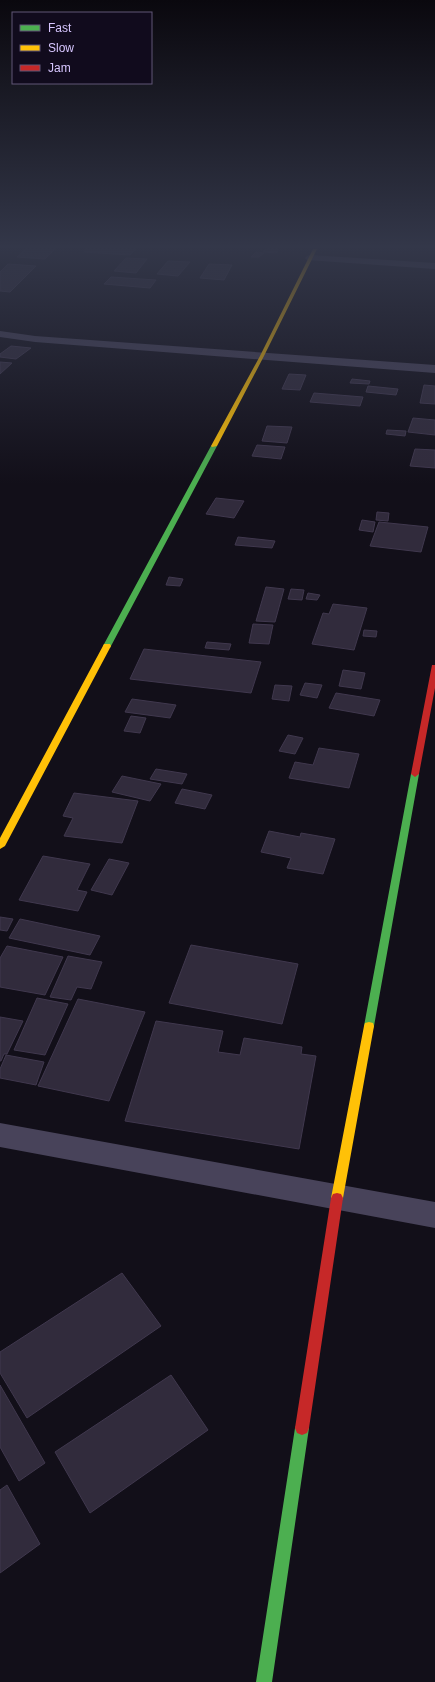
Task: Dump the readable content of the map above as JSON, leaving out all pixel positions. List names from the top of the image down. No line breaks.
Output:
{"legend":["Fast","Slow","Jam"]}
